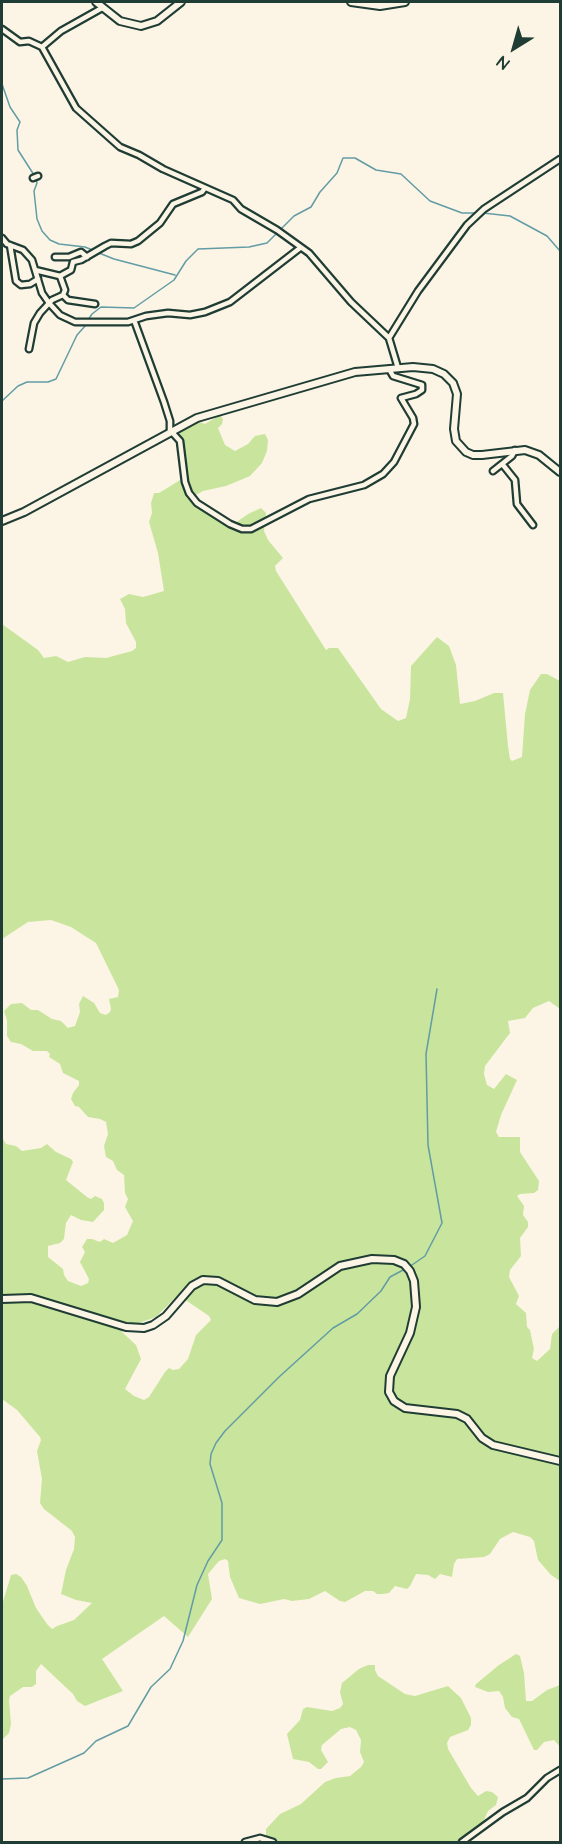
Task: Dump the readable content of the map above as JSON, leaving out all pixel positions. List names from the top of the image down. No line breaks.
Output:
{"north":"bottom left"}
